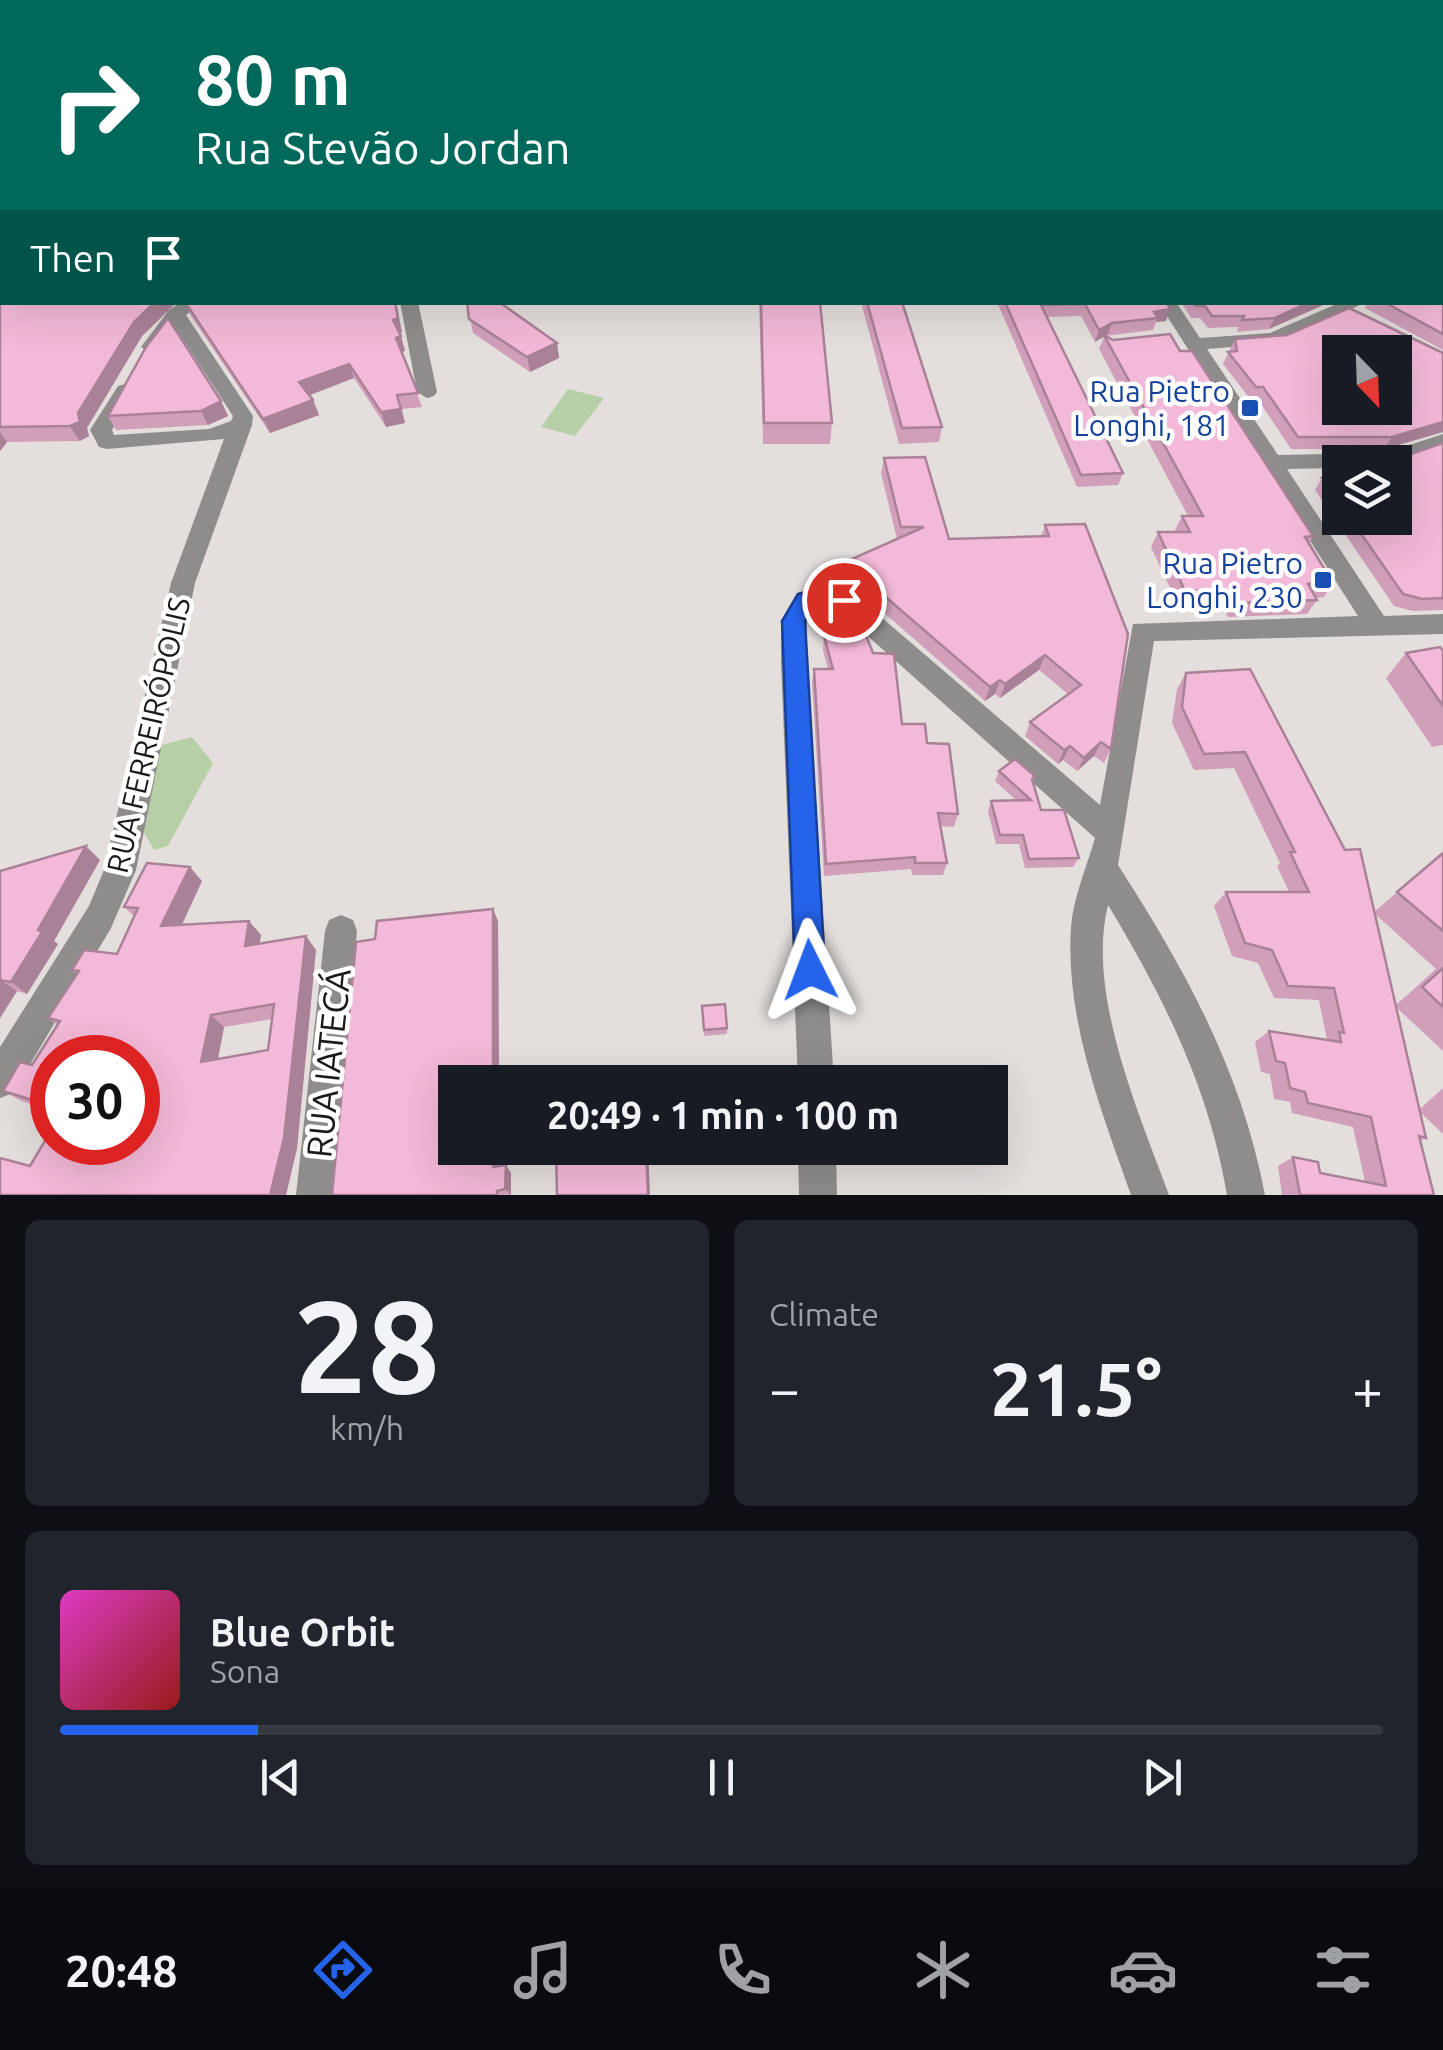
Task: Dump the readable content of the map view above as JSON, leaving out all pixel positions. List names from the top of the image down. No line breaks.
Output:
{"streets":{"street":["RUA FERREIRÓPOLIS","RUA IATECÁ"]},"places":{"transit":["Rua Pietro Longhi, 181","Rua Pietro Longhi, 230"]},"north":"bottom right","page":{"turn":["80 m","Rua Stevão Jordan"],"then":"Then","limit":"30","trip":"20:49 · 1 min · 100 m","tile":[["28","km/h"],"Climate"],"heat":["−","21.5°","+"],"song":["Blue Orbit","Sona"],"tabs":"20:48"}}
